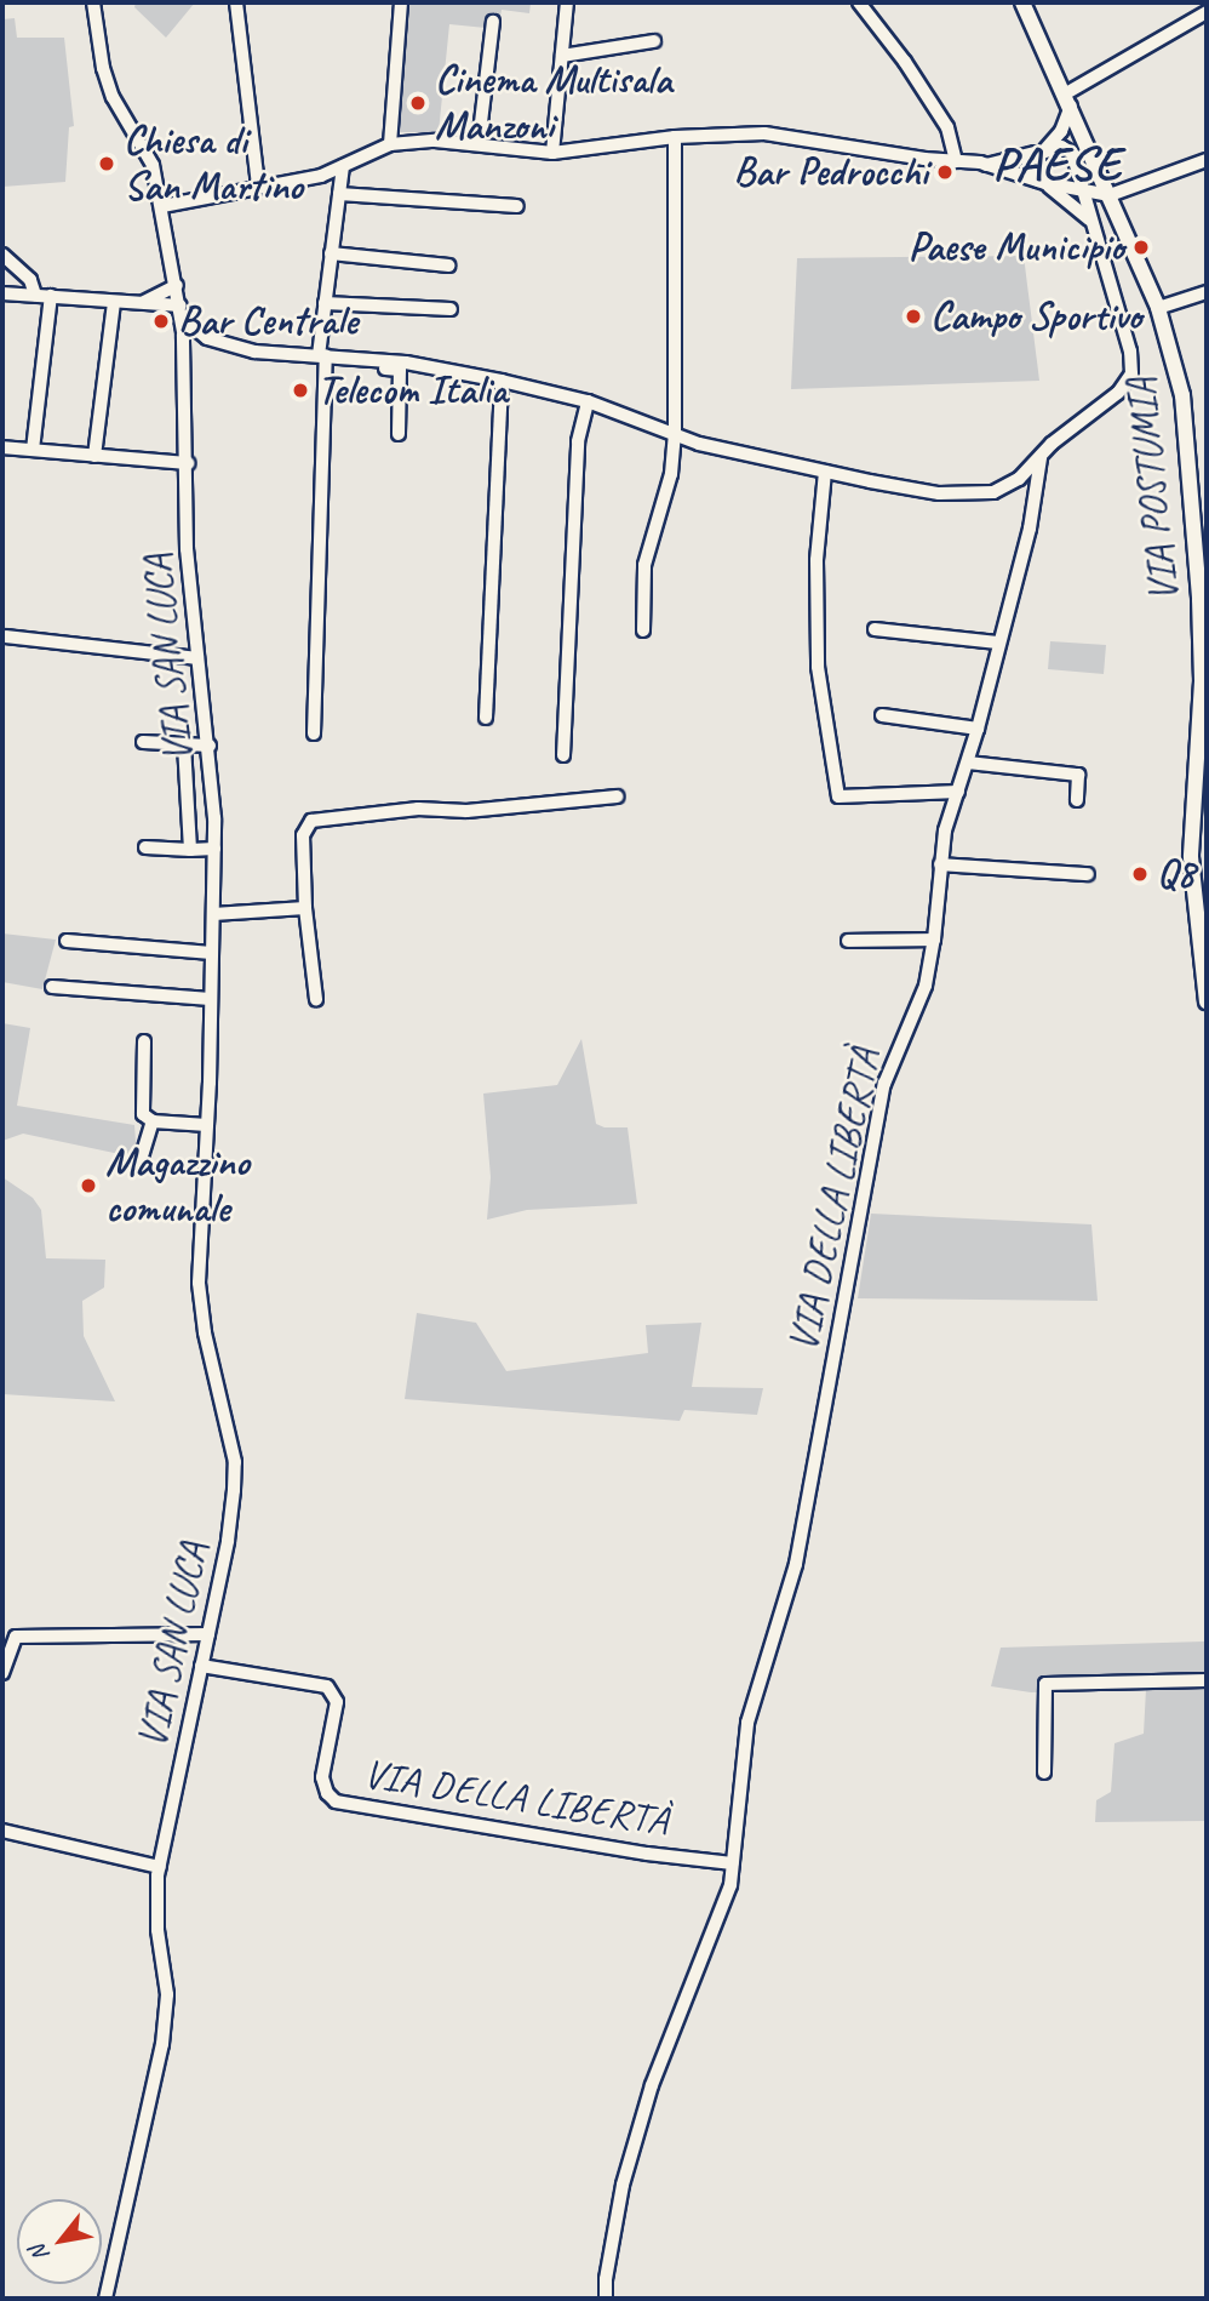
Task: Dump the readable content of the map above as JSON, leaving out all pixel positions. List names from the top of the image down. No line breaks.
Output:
{"streets":{"main road":["VIA POSTUMIA"],"street":["VIA SAN LUCA","VIA DELLA LIBERTÀ"]},"crossings":[["VIA SAN LUCA","VIA DELLA LIBERTÀ"]],"districts":["PAESE"],"places":["Cinema Multisala Manzoni","Chiesa di San Martino","Bar Pedrocchi","Paese Municipio","Campo Sportivo","Bar Centrale","Telecom Italia","Q8","Magazzino comunale"],"north":"bottom left"}
